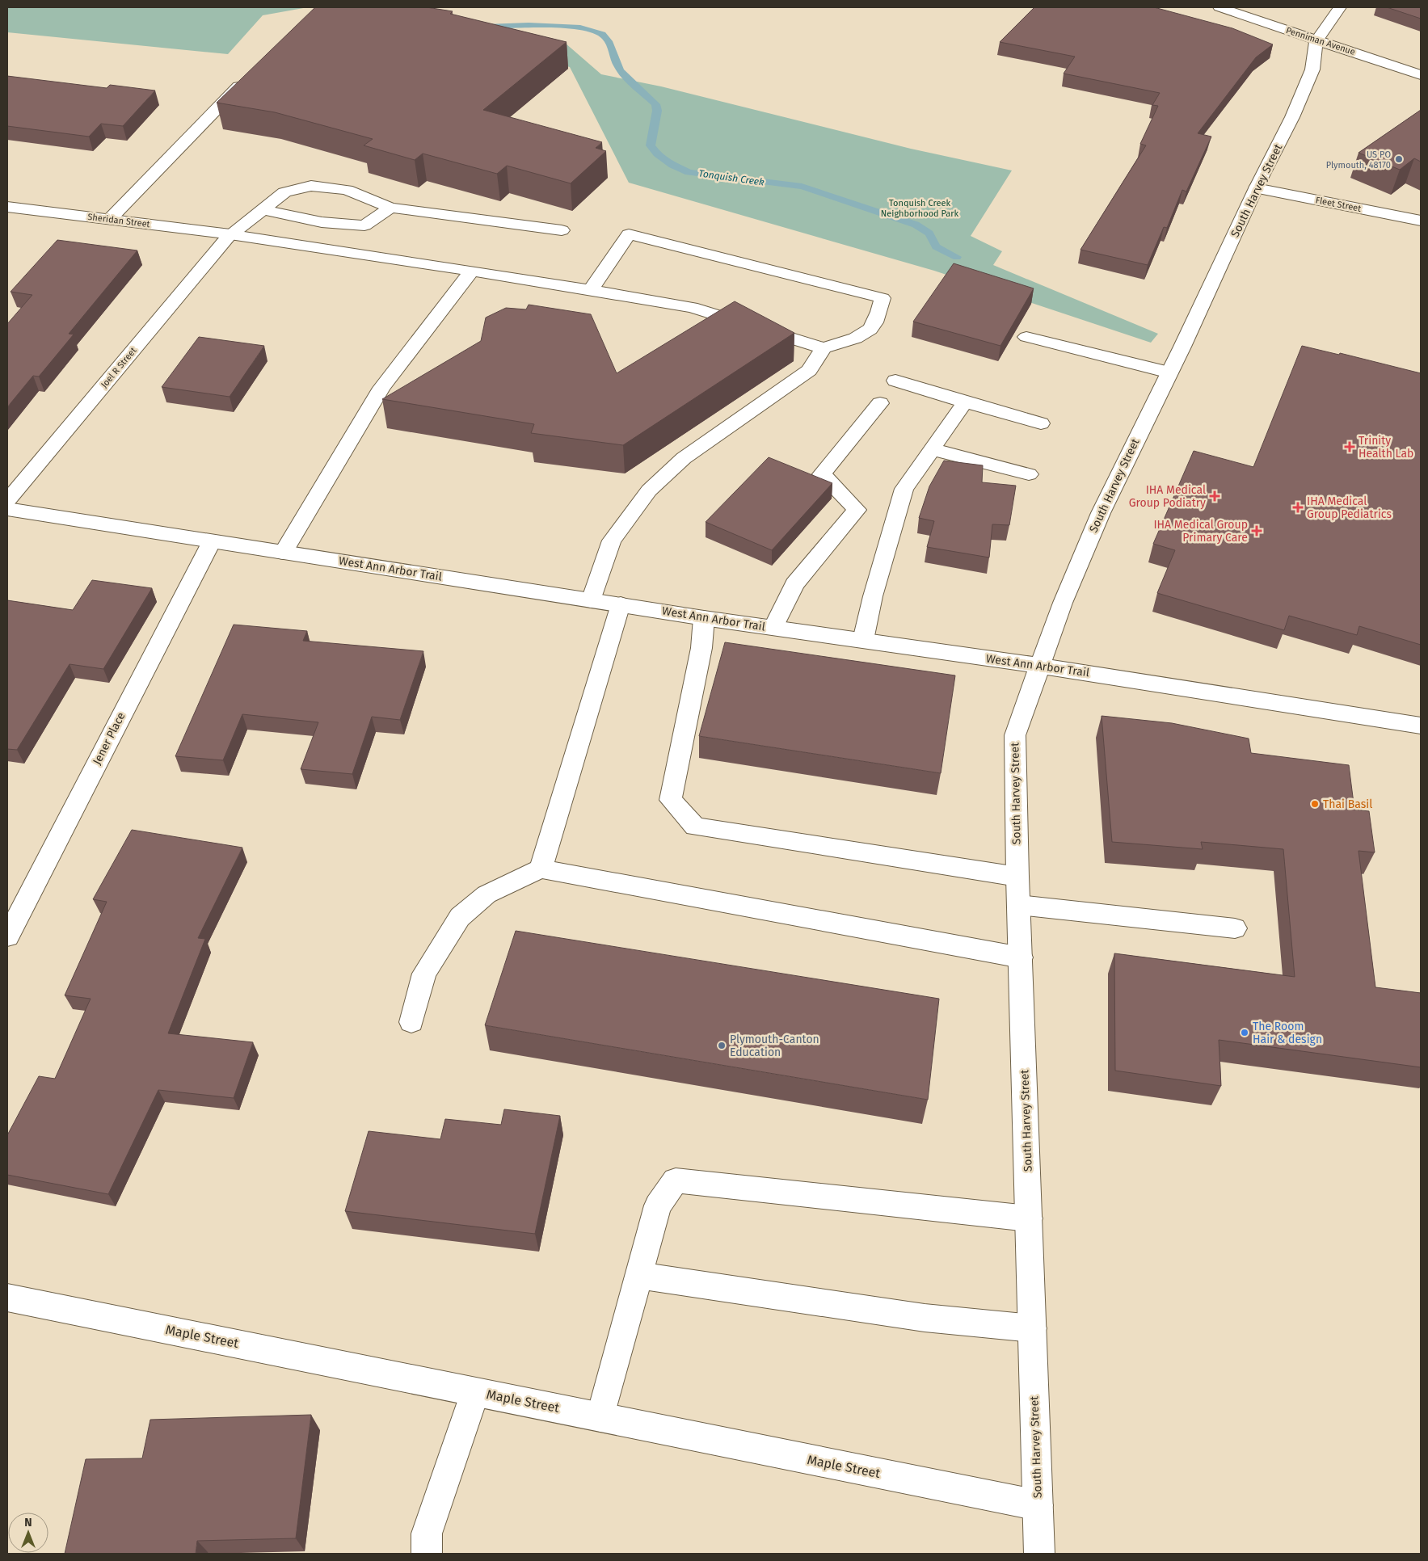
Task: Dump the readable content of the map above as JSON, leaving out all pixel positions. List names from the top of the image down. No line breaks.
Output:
{"streets":{"street":["Penniman Avenue","South Harvey Street","Fleet Street","Sheridan Street","Joel R Street","West Ann Arbor Trail","Jener Place","Maple Street"]},"crossings":[["Penniman Avenue","South Harvey Street"],["South Harvey Street","Fleet Street"],["South Harvey Street","West Ann Arbor Trail"],["South Harvey Street","Maple Street"],["Sheridan Street","Joel R Street"],["West Ann Arbor Trail","Jener Place"]],"water":["Tonquish Creek"],"parks":["Tonquish Creek Neighborhood Park"],"places":{"other":["US PO Plymouth, 48170","Thai Basil","The Room Hair & design","Plymouth-Canton Education"],"health":["Trinity Health Lab","IHA Medical Group Podiatry","IHA Medical Group Pediatrics","IHA Medical Group Primary Care"]},"north":"top"}
